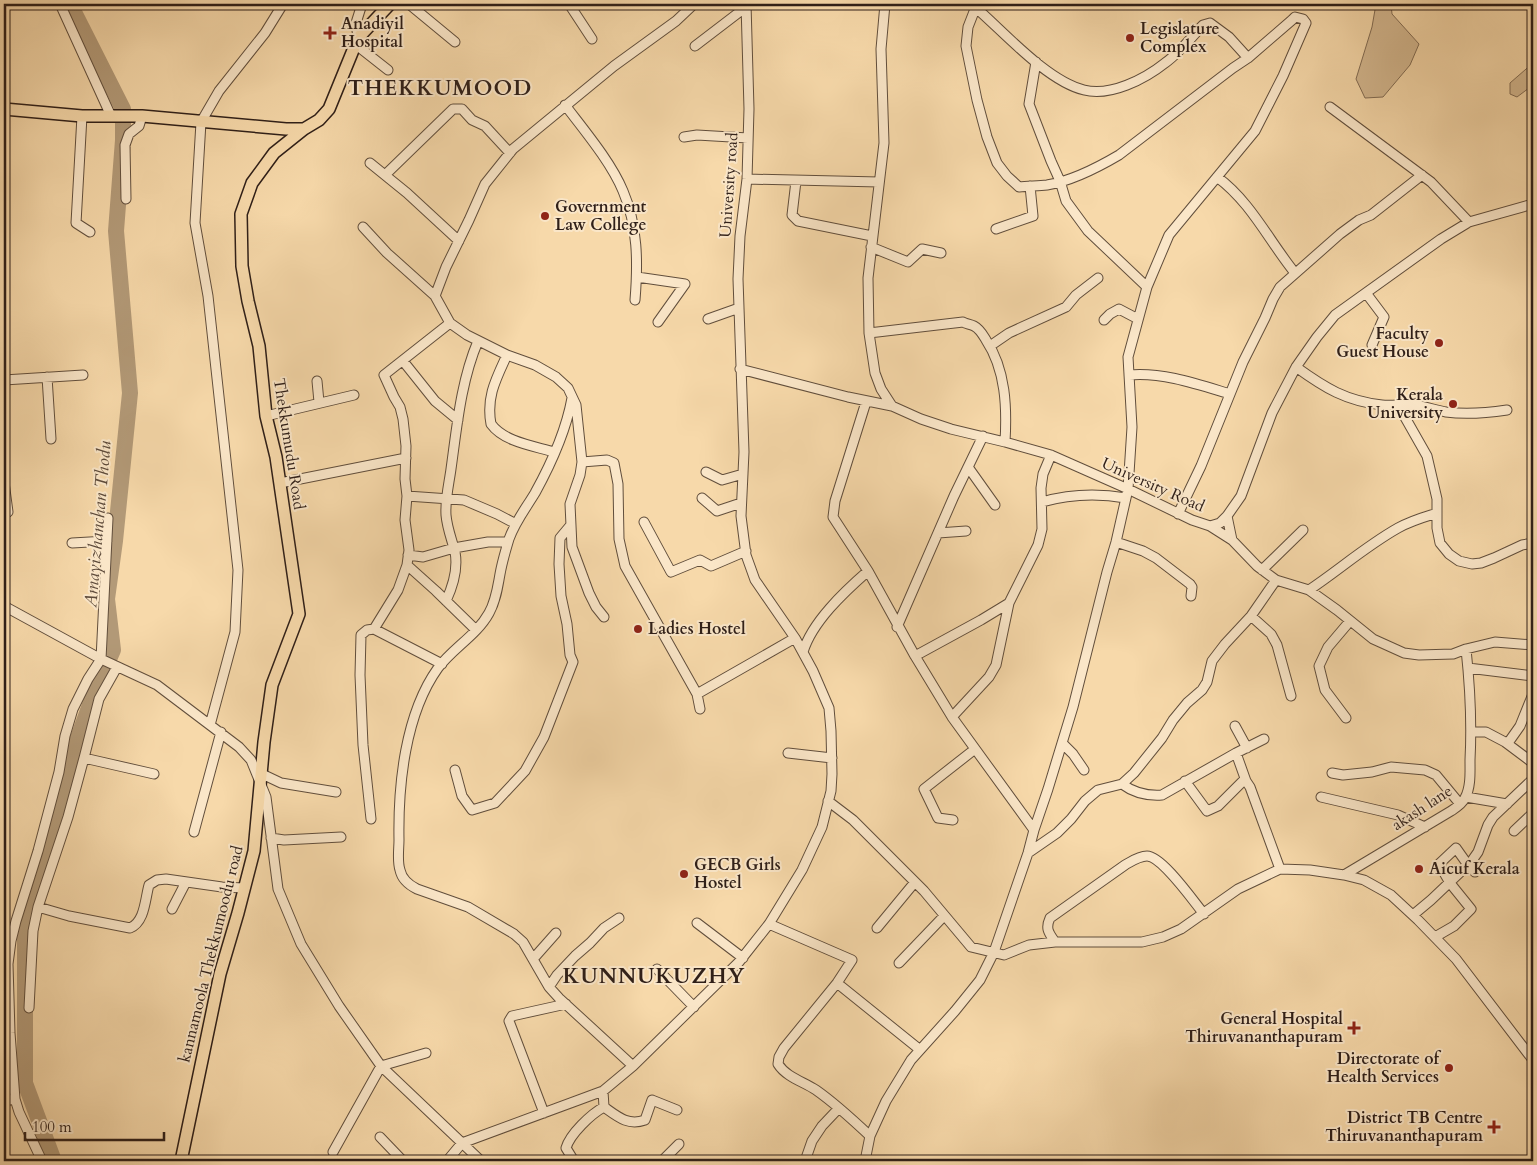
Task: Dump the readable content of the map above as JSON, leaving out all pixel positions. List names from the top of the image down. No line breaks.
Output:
{"streets":{"main road":["Thekkumudu Road","kannamoola Thekkumoodu road"],"street":["University road","University Road","akash lane"]},"crossings":[["University road","University Road"],["Thekkumudu Road","kannamoola Thekkumoodu road"]],"districts":["THEKKUMOOD","KUNNUKUZHY"],"water":["Amayizhanchan Thodu"],"places":{"health":["Anadiyil Hospital","General Hospital Thiruvananthapuram","District TB Centre Thiruvananthapuram"],"other":["Legislature Complex","Government Law College","Faculty Guest House","Kerala University","Ladies Hostel","Aicuf Kerala","GECB Girls Hostel","Directorate of Health Services"]},"scale_bar":"100 m"}
